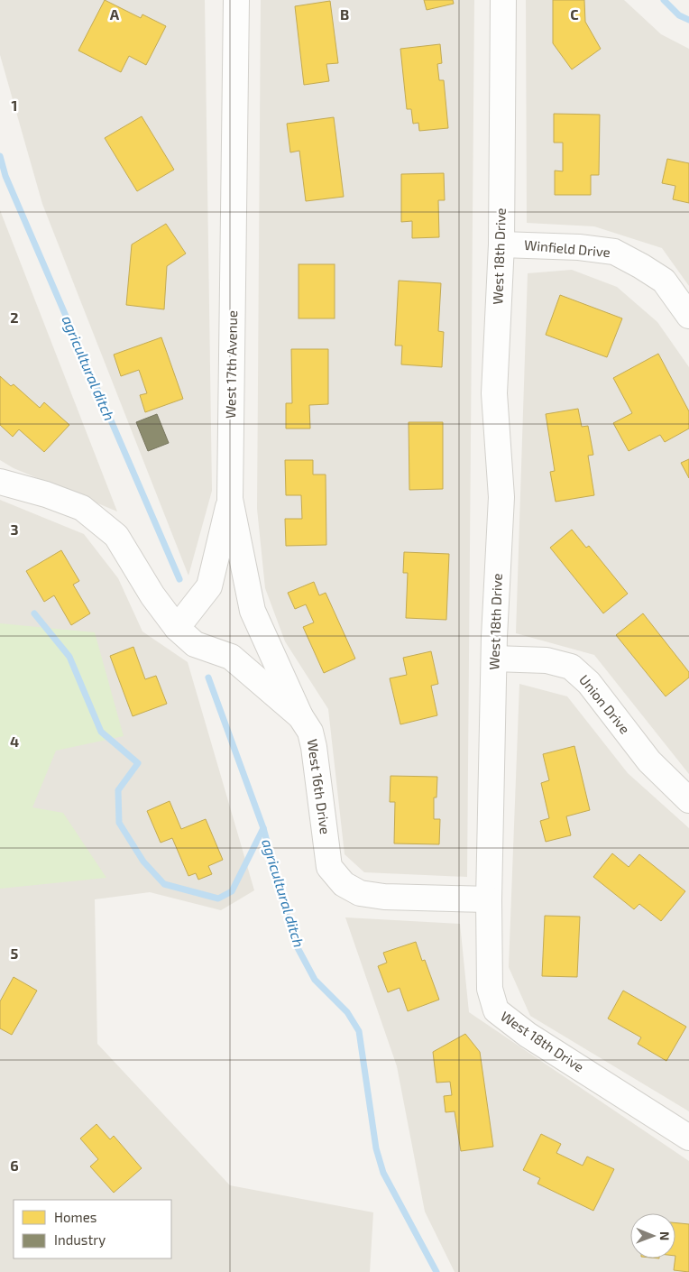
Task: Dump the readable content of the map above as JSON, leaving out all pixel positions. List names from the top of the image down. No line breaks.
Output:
{"streets":{"street":["Winfield Drive","West 18th Drive","West 17th Avenue","Union Drive","West 16th Drive"]},"crossings":[["Winfield Drive","West 18th Drive"],["West 18th Drive","Union Drive"],["West 18th Drive","West 16th Drive"],["West 17th Avenue","West 16th Drive"]],"water":["agricultural ditch"],"legend":["Homes","Industry"],"north":"right","grid":{"columns":["A","B","C"],"rows":["1","2","3","4","5","6"]}}
